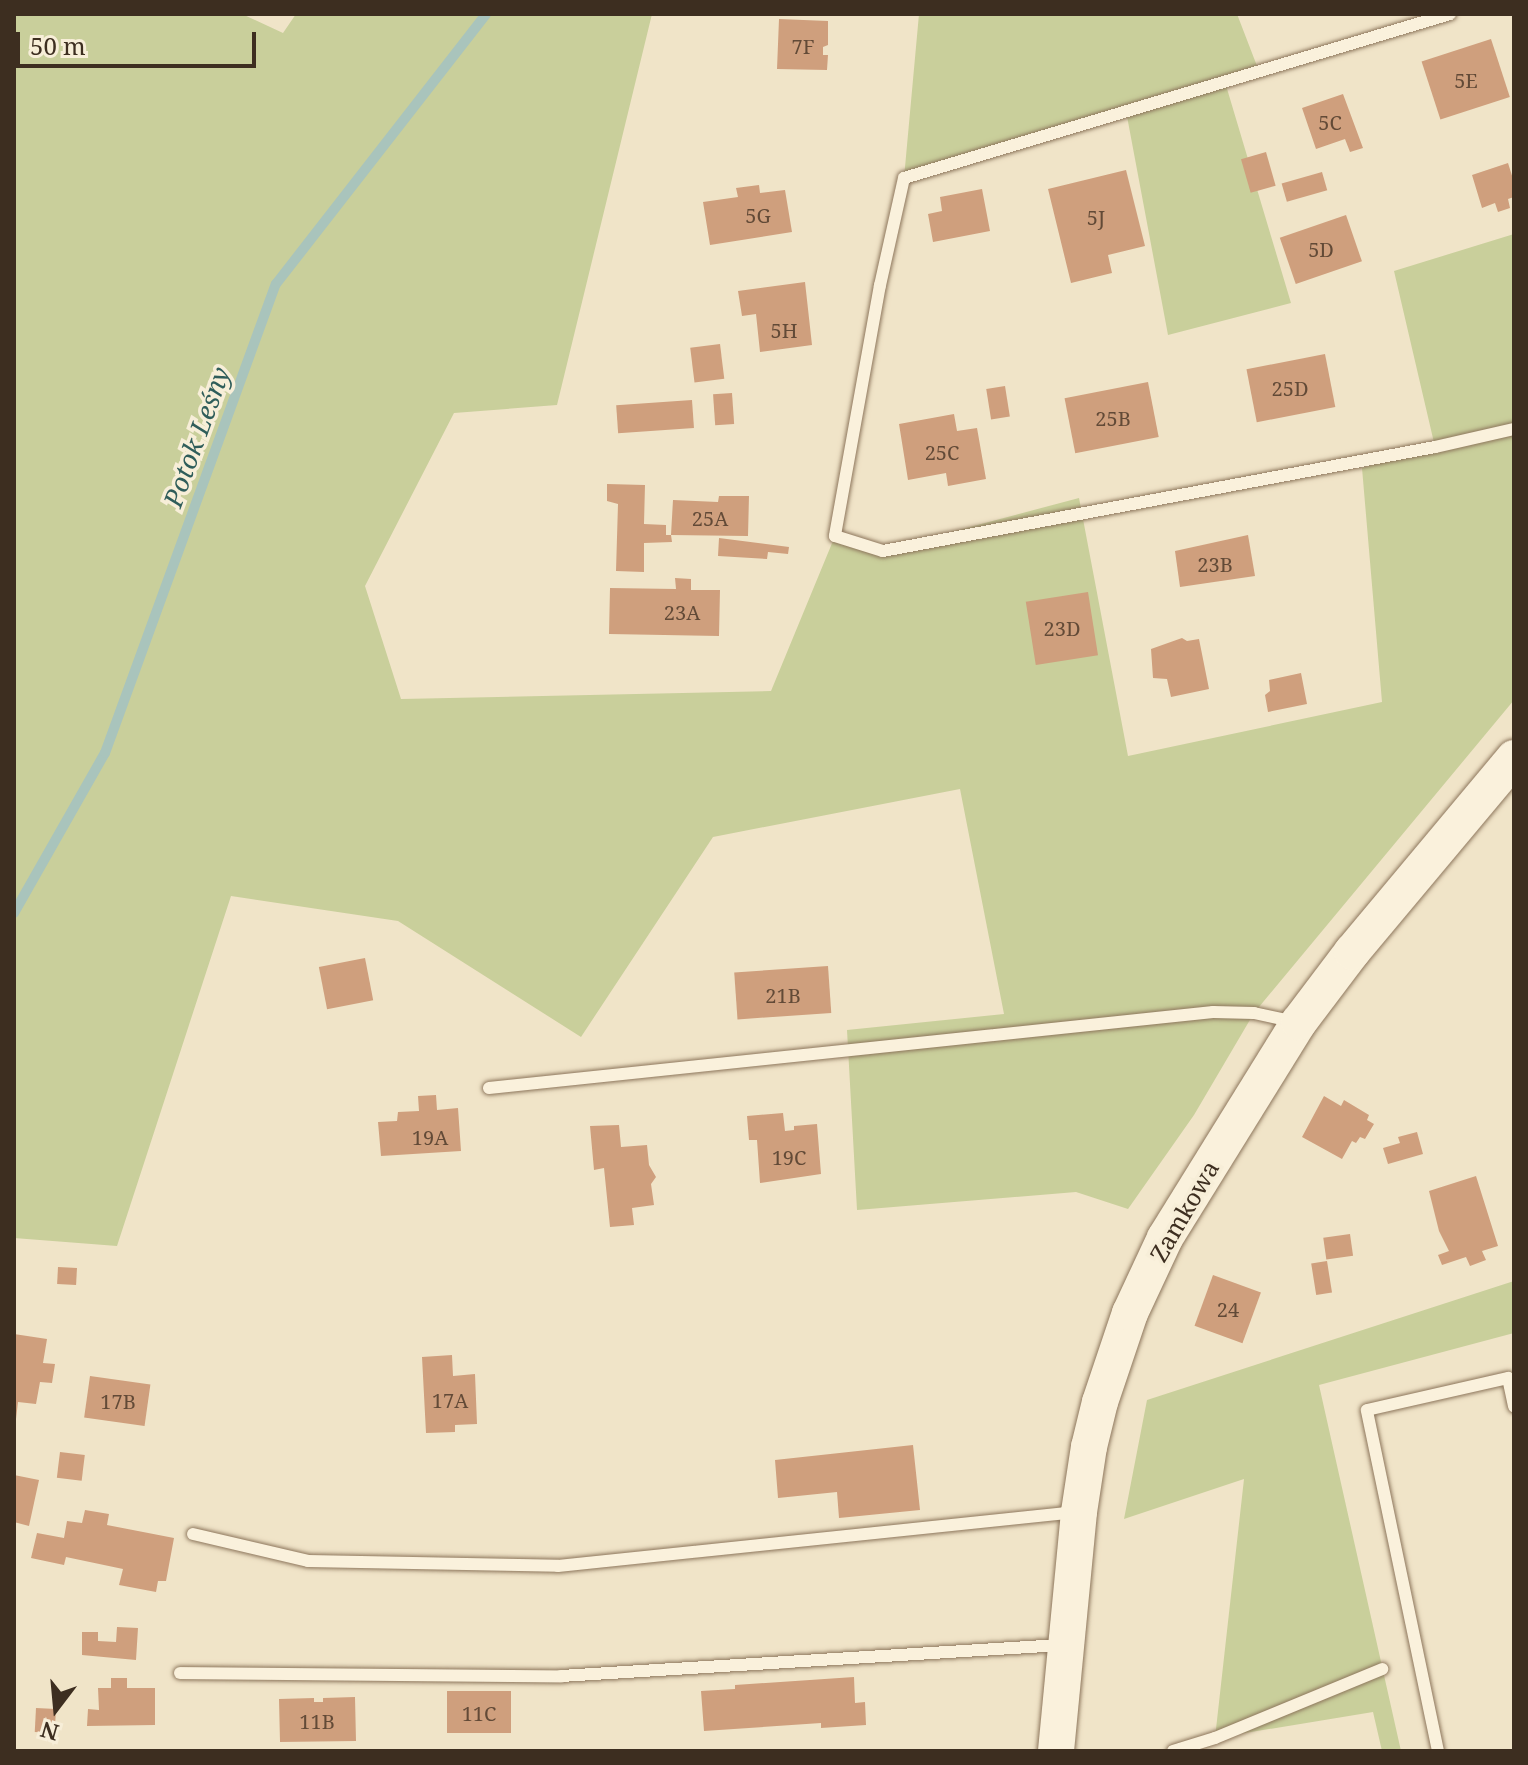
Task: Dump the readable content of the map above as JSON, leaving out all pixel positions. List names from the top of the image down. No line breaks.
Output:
{"streets":{"street":["Zamkowa"]},"water":["Potok Leśny"],"house_numbers":["7F","5E","5C","5G","5J","5D","5H","25D","25B","25C","25A","23B","23A","23D","21B","19A","19C","24","17A","17B","11C","11B"],"scale_bar":"50 m","north":"bottom"}
